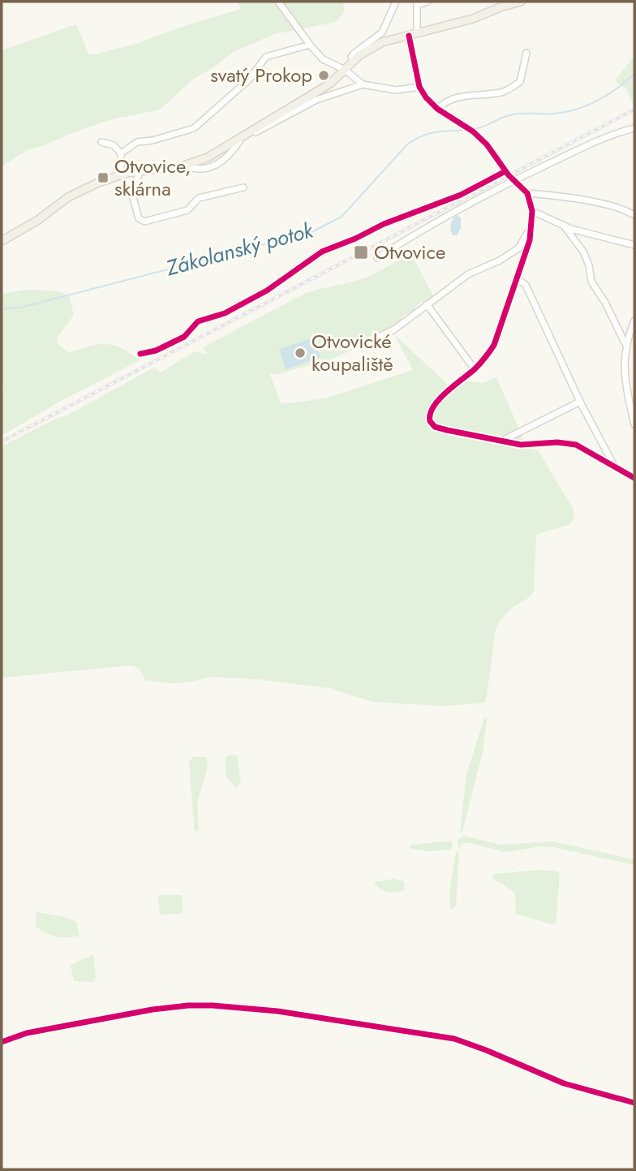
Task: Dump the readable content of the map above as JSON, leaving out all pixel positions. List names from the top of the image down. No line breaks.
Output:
{"water":["Zákolanský potok"],"places":{"other":["svatý Prokop","Otvovické koupaliště"],"transit":["Otvovice, sklárna","Otvovice"]}}
